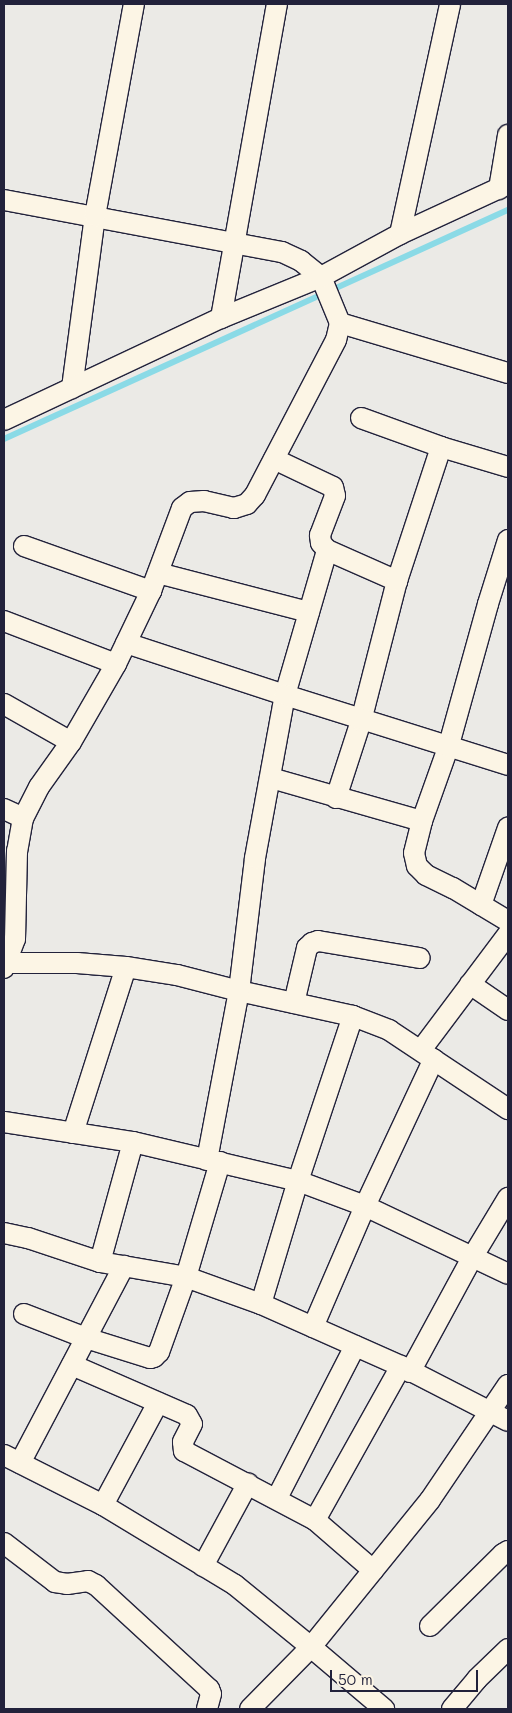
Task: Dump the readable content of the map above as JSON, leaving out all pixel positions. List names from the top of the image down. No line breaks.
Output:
{"scale_bar":"50 m"}
